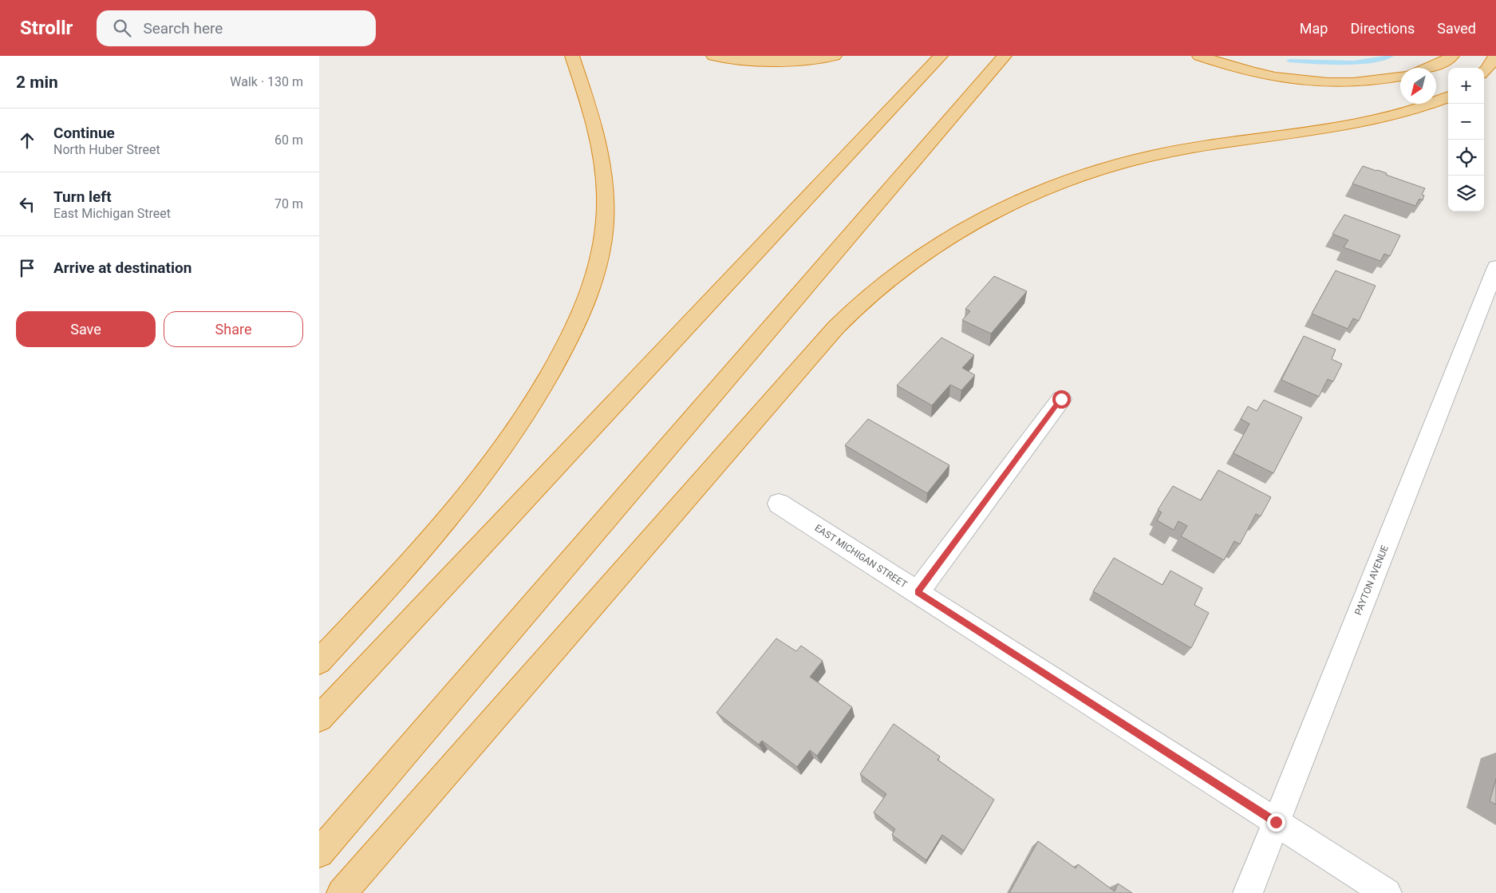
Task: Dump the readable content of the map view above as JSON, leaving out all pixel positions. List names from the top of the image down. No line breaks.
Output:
{"streets":{"street":["EAST MICHIGAN STREET","PAYTON AVENUE"]},"crossings":[["EAST MICHIGAN STREET","PAYTON AVENUE"]],"north":"bottom left","page":{"header":"Strollr","search":"Search here","nav":["Map","Directions","Saved"],"heading":["2 min","Walk · 130 m"],"map_buttons":["+","−"],"list":[["Continue","North Huber Street","60 m"],["Turn left","East Michigan Street","70 m"],"Arrive at destination"],"buttons":["Save","Share"]}}
